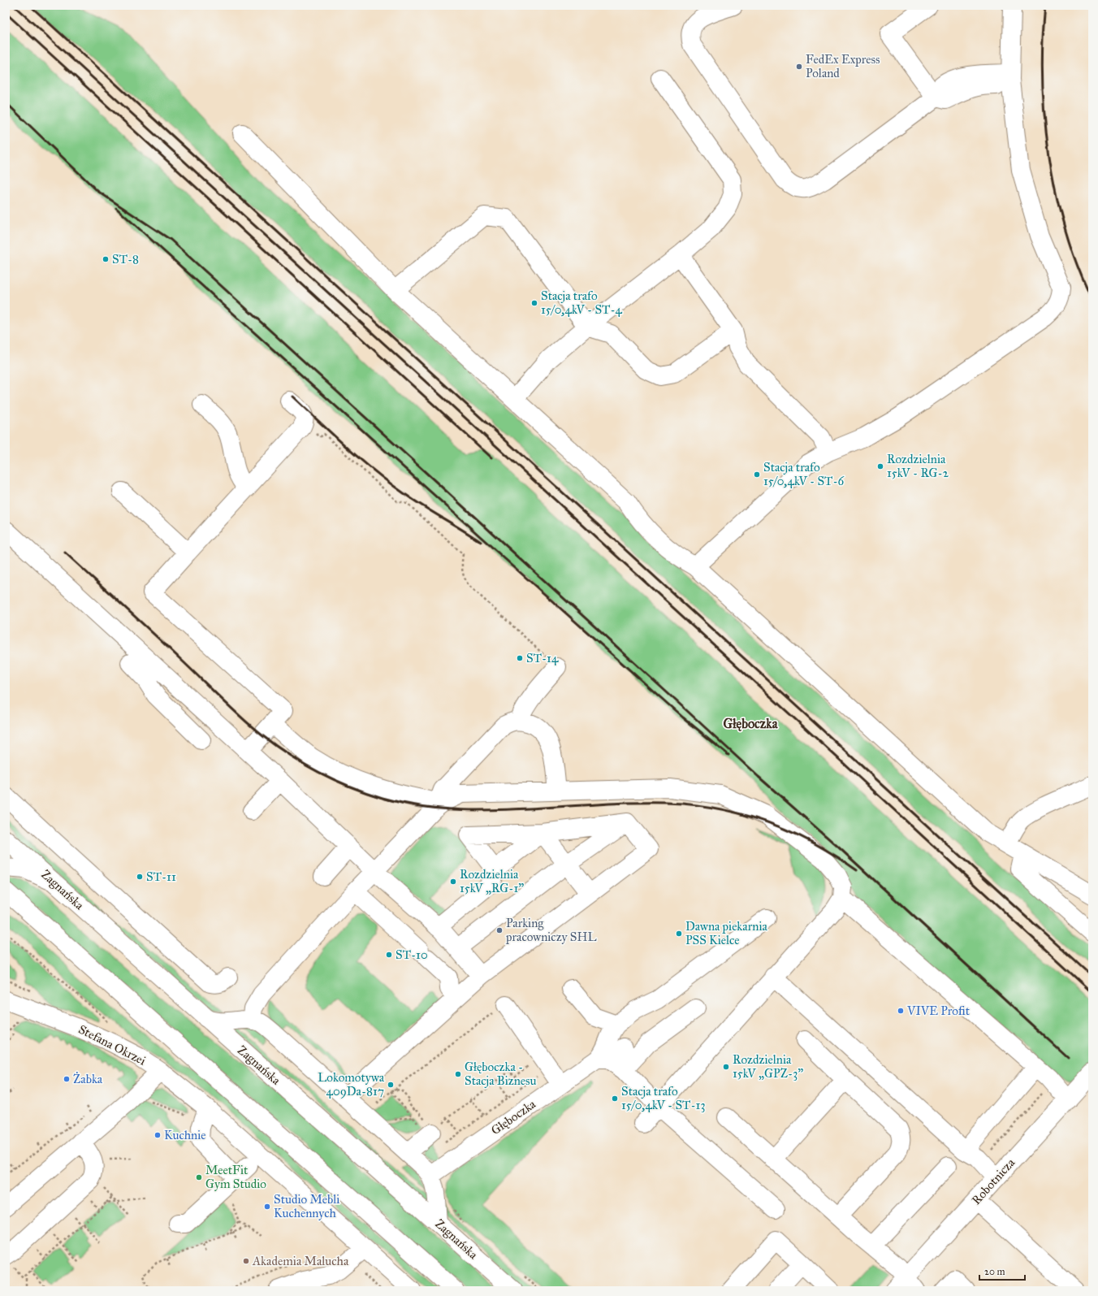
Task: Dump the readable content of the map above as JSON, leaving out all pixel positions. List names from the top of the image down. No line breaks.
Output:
{"streets":{"street":["Zagnańska","Stefana Okrzei","Głęboczka","Robotnicza"]},"districts":["Głęboczka"],"places":["FedEx Express Poland","ST-8","Stacja trafo 15/0,4kV - ST-4","Rozdzielnia 15kV - RG-2","Stacja trafo 15/0,4kV - ST-6","ST-14","ST-11","Rozdzielnia 15kV „RG-1”","Parking pracowniczy SHL","Dawna piekarnia PSS Kielce","ST-10","VIVE Profit","Rozdzielnia 15kV „GPZ-3”","Głęboczka - Stacja Biznesu","Żabka","Lokomotywa 409Da-817","Stacja trafo 15/0,4kV - ST-13","Kuchnie","MeetFit Gym Studio","Studio Mebli Kuchennych","Akademia Malucha"],"scale_bar":"20 m"}
